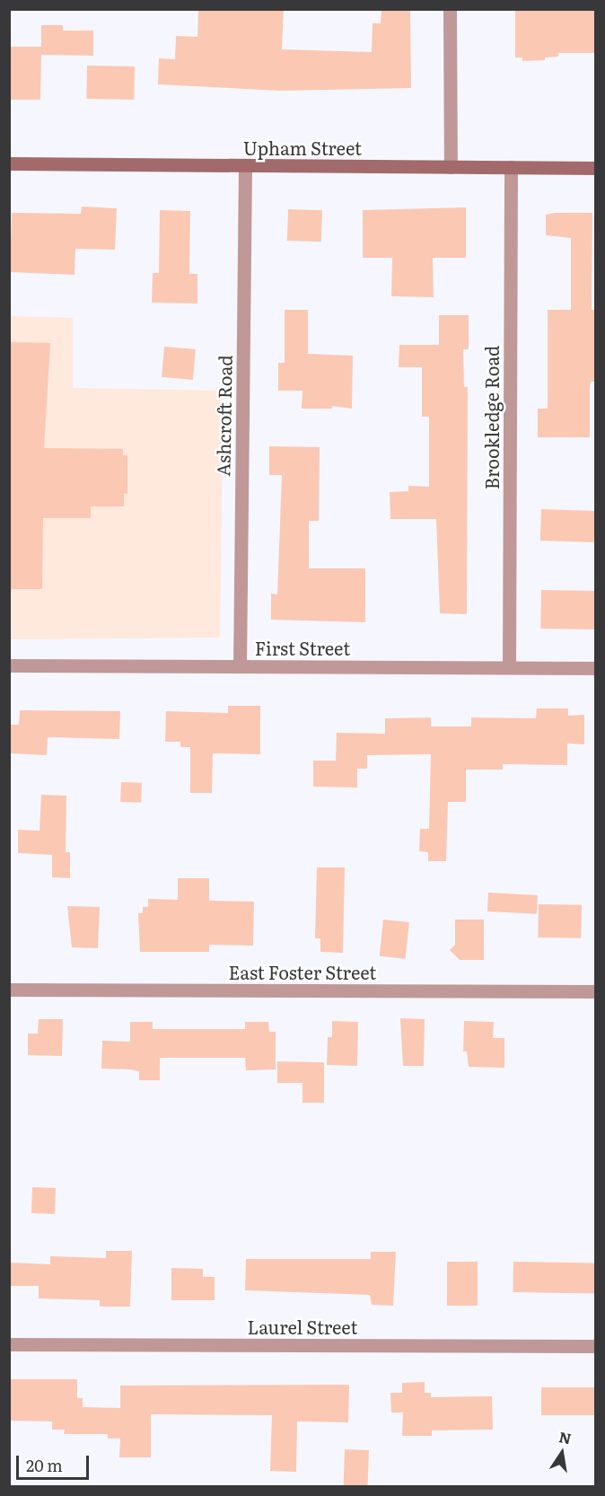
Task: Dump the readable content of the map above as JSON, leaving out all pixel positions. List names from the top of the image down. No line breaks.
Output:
{"streets":{"main road":["Upham Street"],"street":["Ashcroft Road","Brookledge Road","First Street","East Foster Street","Laurel Street"]},"crossings":[["Upham Street","Ashcroft Road"],["Upham Street","Brookledge Road"],["Ashcroft Road","First Street"],["Brookledge Road","First Street"]],"scale_bar":"20 m","north":"top"}
